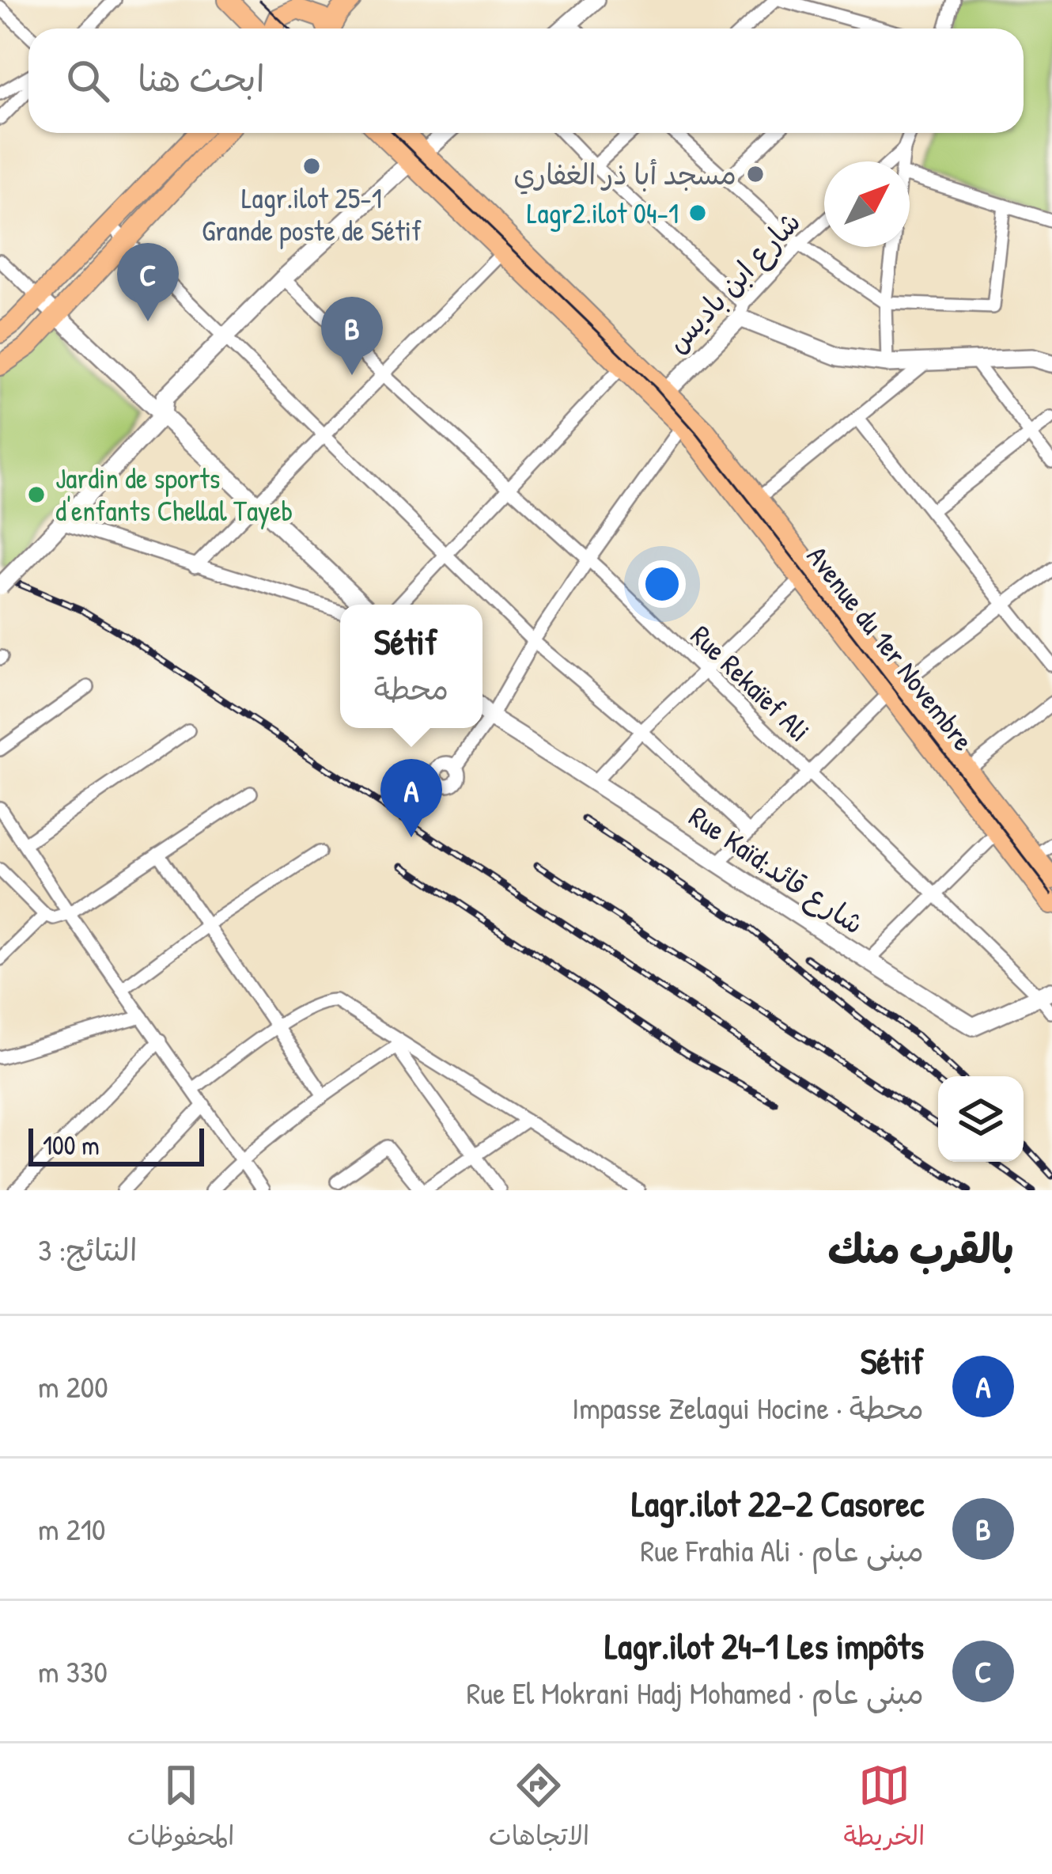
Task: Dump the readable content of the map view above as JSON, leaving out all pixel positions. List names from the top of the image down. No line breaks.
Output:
{"streets":{"main road":["Avenue du 1er Novembre"],"street":["شارع ابن باديس","Rue Rekaïef Ali","Rue Kaïd;شارع قائد"]},"crossings":[["Rue Rekaïef Ali","Rue Kaïd;شارع قائد"]],"places":["Lagr.ilot 25-1 Grande poste de Sétif","مسجد أبا ذر الغفاري","Lagr2.ilot 04-1","Jardin de sports d'enfants Chellal Tayeb"],"scale_bar":"100 m","north":"top right","page":{"search":"ابحث هنا","pins":["C","B","A"],"popup":["Sétif","محطة"],"scale":"100 m","heading":["بالقرب منك","النتائج: 3"],"list":[{"mark":"A","name":"Sétif","note":"محطة · Impasse Zelagui Hocine","value":"200 m"},{"mark":"B","name":"Lagr.ilot 22-2 Casorec","note":"مبنى عام · Rue Frahia Ali","value":"210 m"},{"mark":"C","name":"Lagr.ilot 24-1 Les impôts","note":"مبنى عام · Rue El Mokrani Hadj Mohamed","value":"330 m"}],"nav":["الخريطة","الاتجاهات","المحفوظات"]}}
